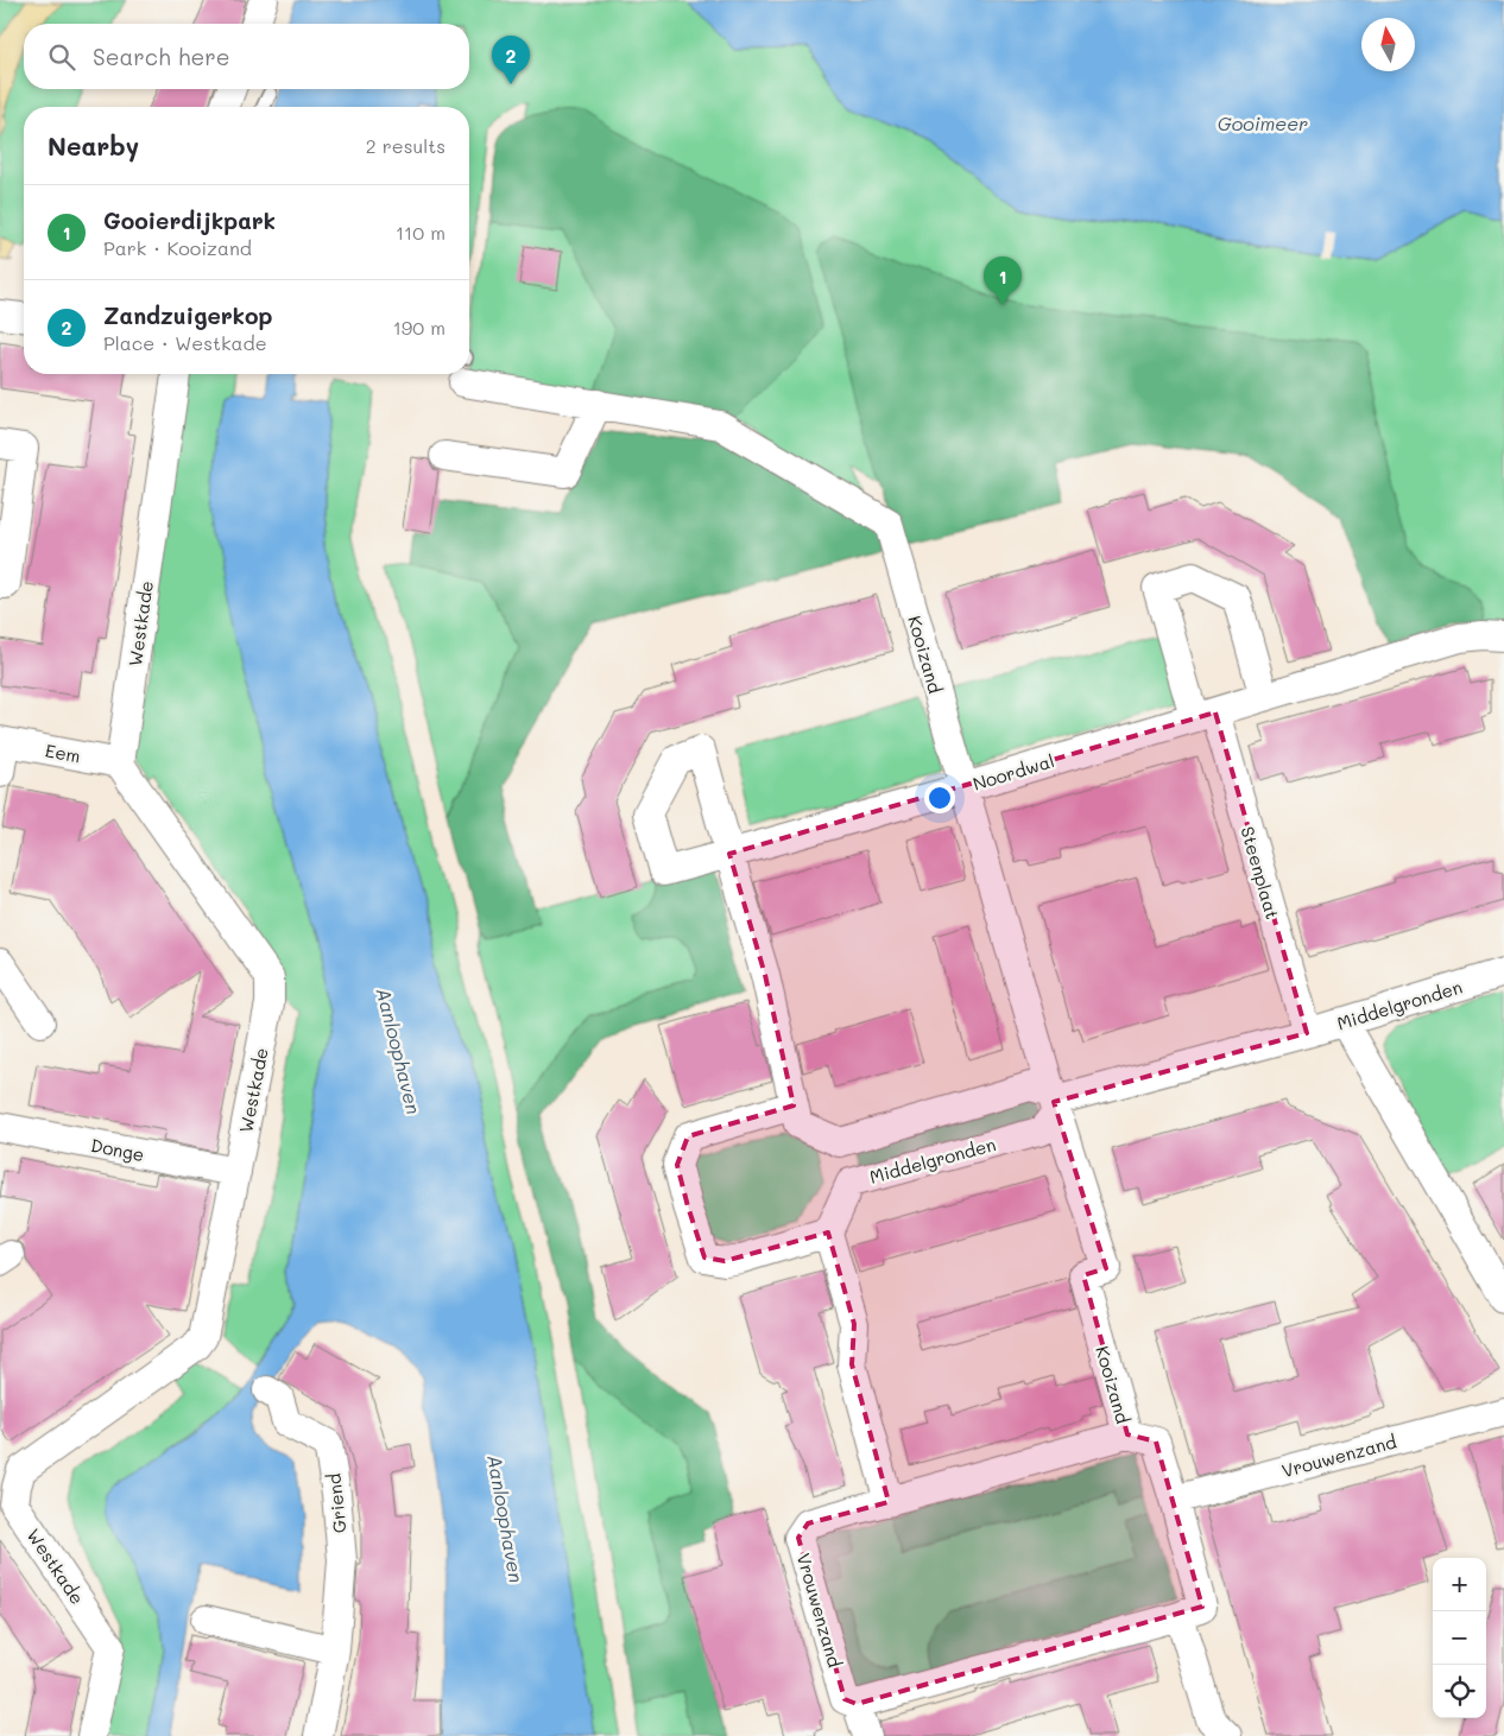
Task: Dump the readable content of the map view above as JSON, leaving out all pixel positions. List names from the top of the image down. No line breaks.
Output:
{"streets":{"street":["Westkade","Kooizand","Eem","Noordwal","Steenplaat","Middelgronden","Donge","Vrouwenzand","Griend"]},"crossings":[["Westkade","Eem"],["Westkade","Donge"],["Kooizand","Noordwal"],["Kooizand","Middelgronden"],["Kooizand","Vrouwenzand"],["Noordwal","Steenplaat"],["Noordwal","Middelgronden"],["Steenplaat","Middelgronden"]],"water":["Gooimeer","Aanloophaven"],"north":"top","page":{"search":"Search here","pins":["2","1"],"heading":["Nearby","2 results"],"list":[{"mark":"1","name":"Gooierdijkpark","note":"Park · Kooizand","value":"110 m"},{"mark":"2","name":"Zandzuigerkop","note":"Place · Westkade","value":"190 m"}],"map_buttons":["+","−"]}}
